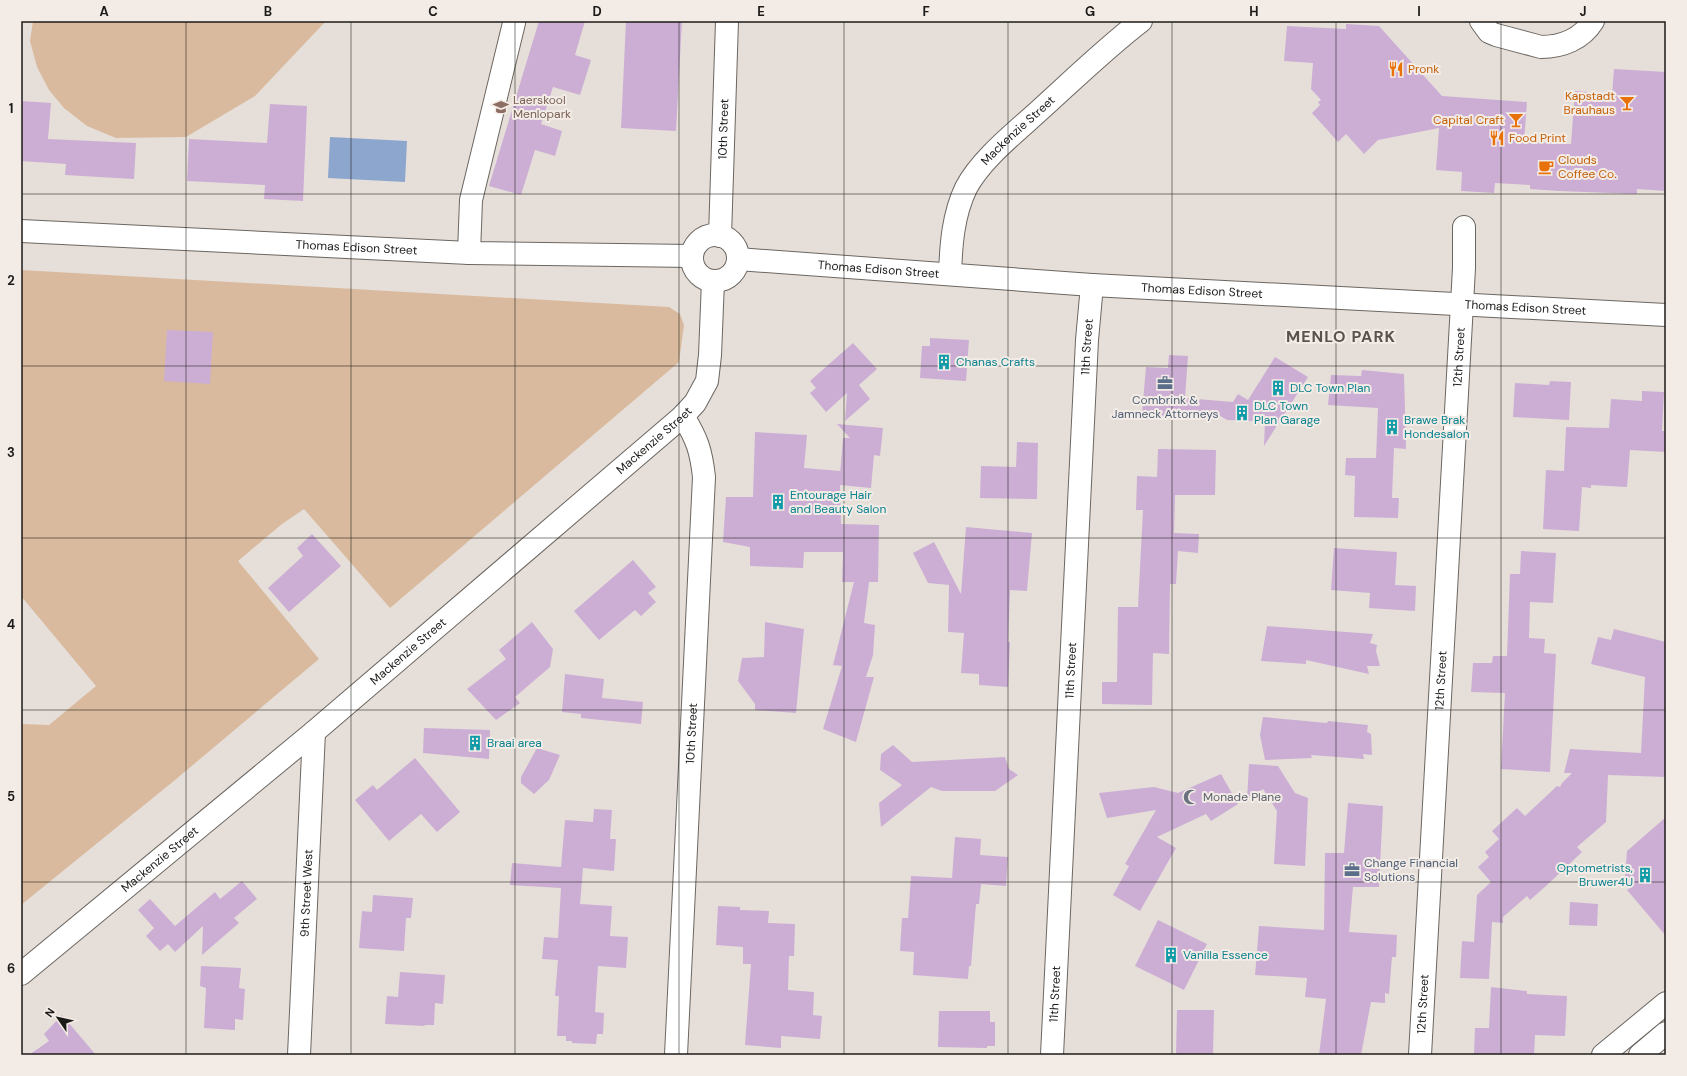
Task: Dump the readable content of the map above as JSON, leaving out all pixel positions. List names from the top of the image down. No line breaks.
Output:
{"streets":{"street":["10th Street","Mackenzie Street","Thomas Edison Street","11th Street","12th Street","9th Street West"]},"crossings":[["10th Street","Mackenzie Street"],["10th Street","Thomas Edison Street"],["Mackenzie Street","Thomas Edison Street"],["Mackenzie Street","9th Street West"],["Thomas Edison Street","11th Street"],["Thomas Edison Street","12th Street"]],"districts":["MENLO PARK"],"places":{"restaurant":["Pronk","Food Print"],"bar":["Kapstadt Brauhaus","Capital Craft"],"school or university":["Laerskool Menlopark"],"cafe":["Clouds Coffee Co."],"building":["Chanas Crafts","DLC Town Plan","DLC Town Plan Garage","Brawe Brak Hondesalon","Entourage Hair and Beauty Salon","Braai area","Optometrists, Bruwer4U","Vanilla Essence"],"office":["Combrink & Jamneck Attorneys","Change Financial Solutions"],"mosque":["Monade Plane"]},"north":"top left","grid":{"columns":["A","B","C","D","E","F","G","H","I","J"],"rows":["1","2","3","4","5","6"]}}
